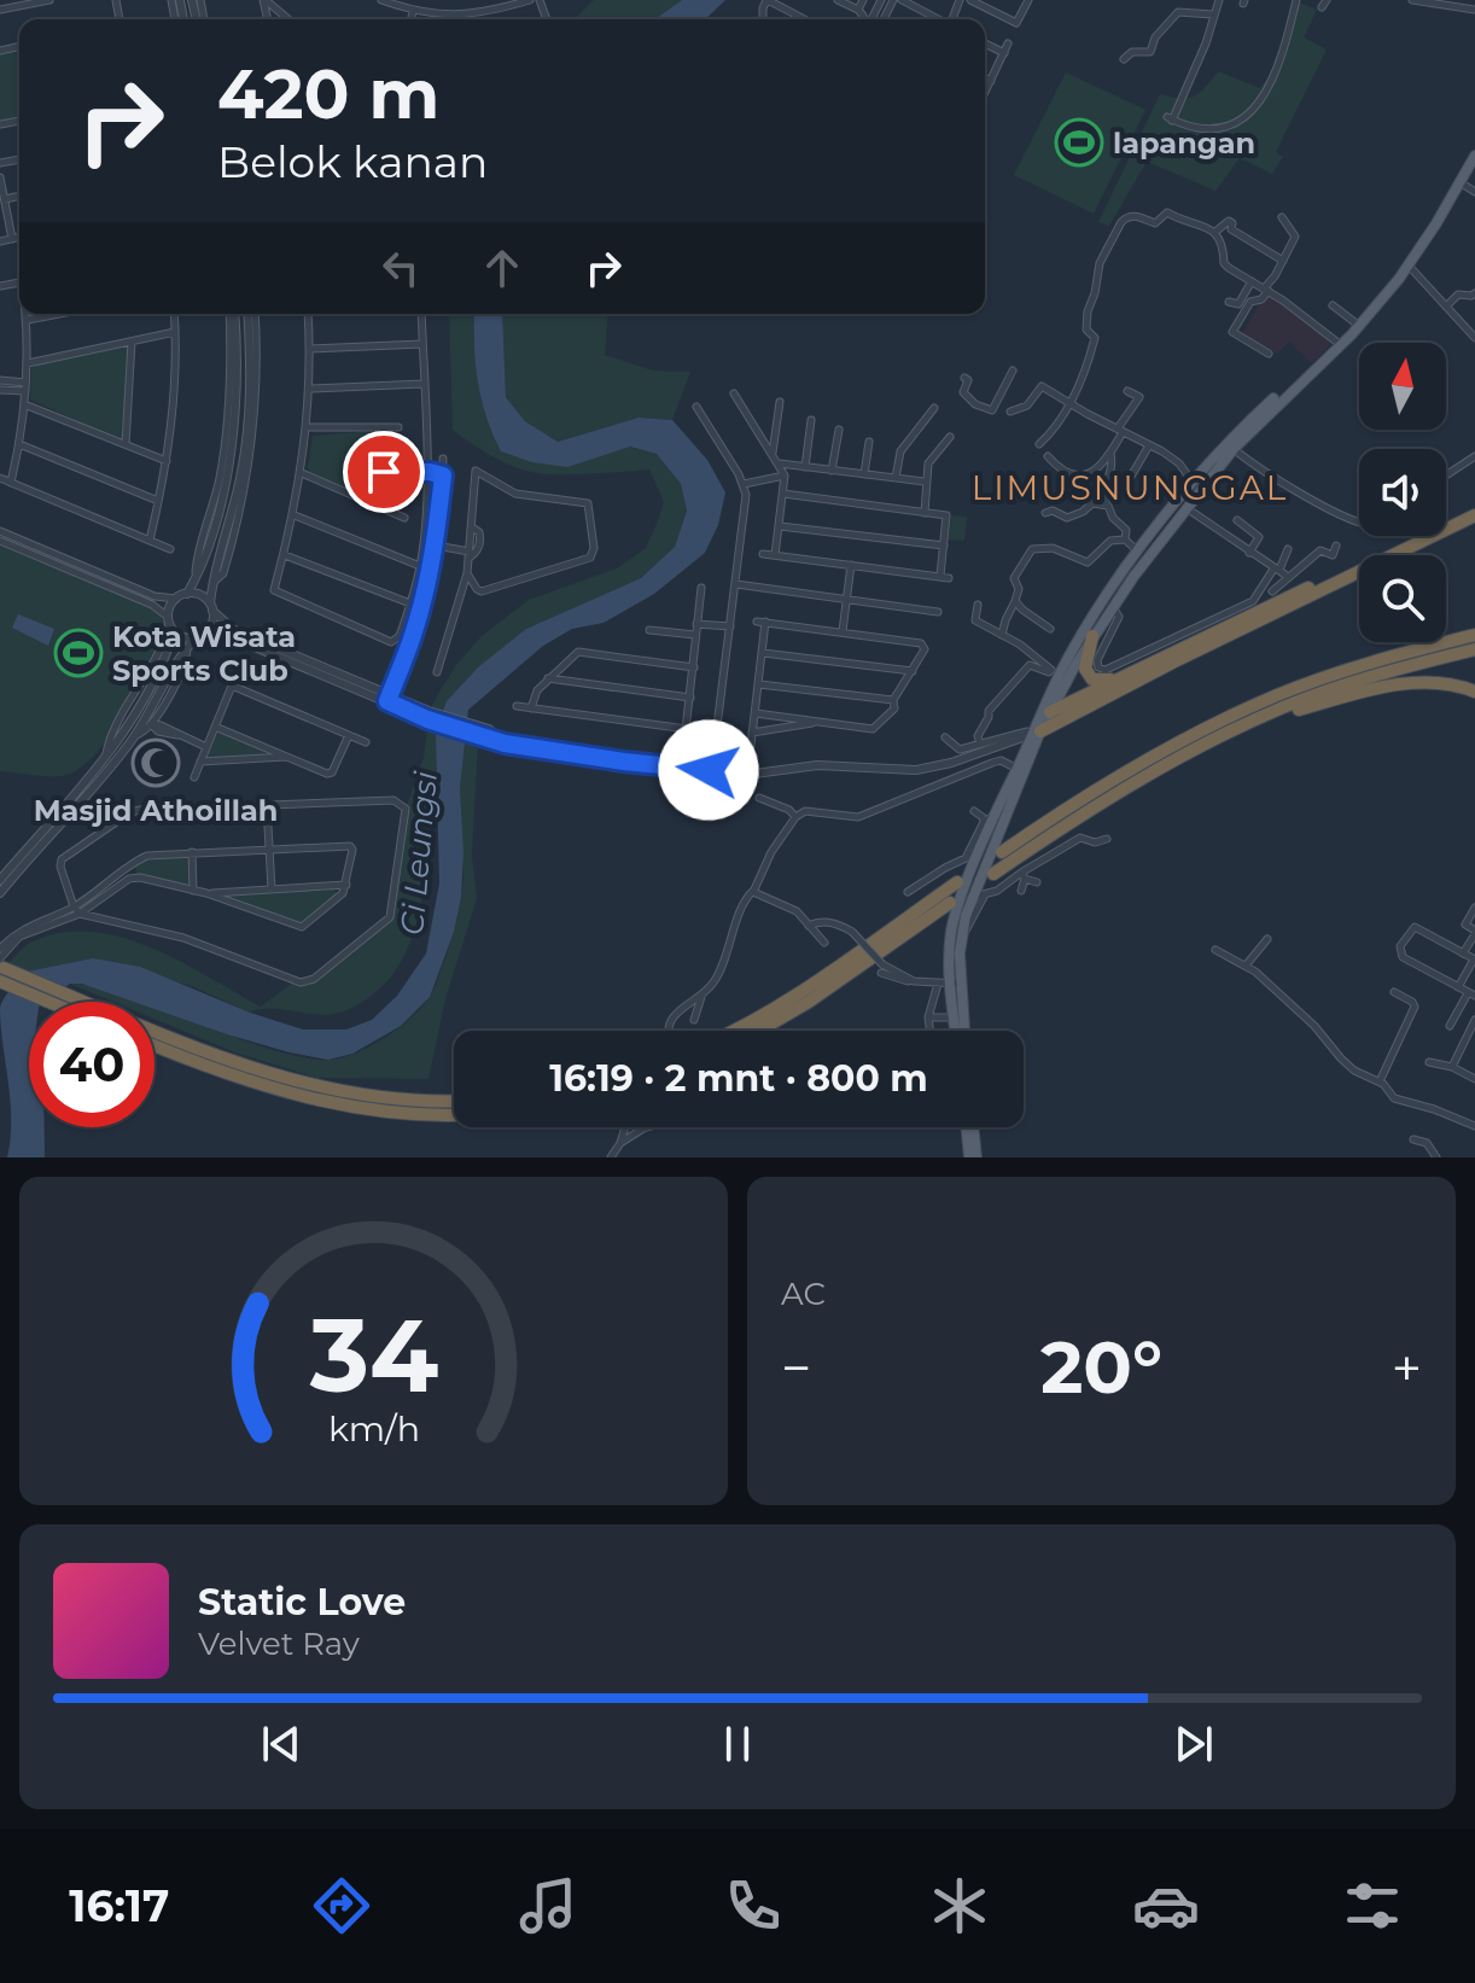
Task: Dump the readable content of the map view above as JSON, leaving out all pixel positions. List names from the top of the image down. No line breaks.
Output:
{"districts":["LIMUSNUNGGAL"],"water":["Ci Leungsi"],"places":{"sports":["lapangan","Kota Wisata Sports Club"],"mosque":["Masjid Athoillah"]},"north":"top","page":{"turn":["420 m","Belok kanan"],"limit":"40","trip":"16:19 · 2 mnt · 800 m","tile":"AC","heat":["−","20°","+"],"song":["Static Love","Velvet Ray"],"tabs":"16:17","gauge":["34","km/h"]}}
